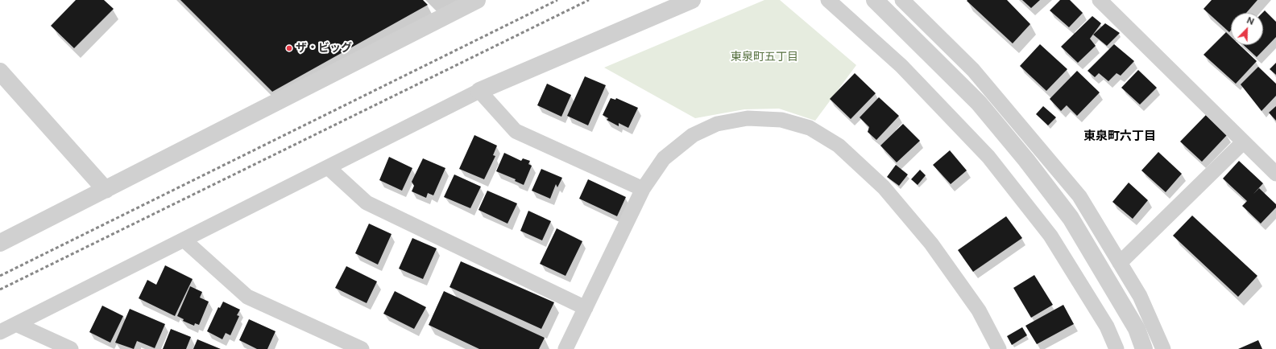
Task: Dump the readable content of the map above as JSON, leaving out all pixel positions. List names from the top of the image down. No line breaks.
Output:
{"districts":["東泉町六丁目"],"parks":["東泉町五丁目"],"places":["ザ・ビッグ"],"north":"top right"}
